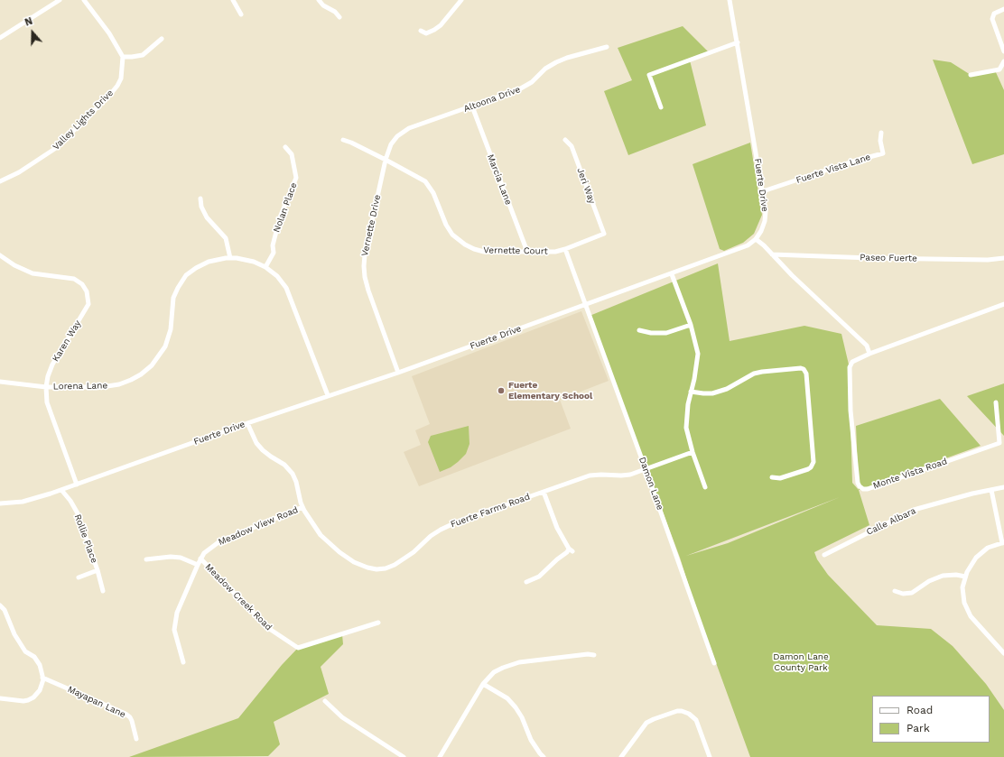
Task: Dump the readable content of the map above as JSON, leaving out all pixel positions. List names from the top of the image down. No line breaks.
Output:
{"streets":{"street":["Altoona Drive","Valley Lights Drive","Fuerte Vista Lane","Marcia Lane","Fuerte Drive","Jeri Way","Nolan Place","Vernette Drive","Vernette Court","Paseo Fuerte","Karen Way","Lorena Lane","Monte Vista Road","Damon Lane","Fuerte Farms Road","Calle Albara","Meadow View Road","Rollie Place","Meadow Creek Road","Mayapan Lane"]},"crossings":[["Altoona Drive","Marcia Lane"],["Altoona Drive","Vernette Drive"],["Altoona Drive","Vernette Court"],["Fuerte Vista Lane","Fuerte Drive"],["Marcia Lane","Vernette Court"],["Fuerte Drive","Vernette Drive"],["Fuerte Drive","Karen Way"],["Fuerte Drive","Lorena Lane"],["Fuerte Drive","Damon Lane"],["Fuerte Drive","Fuerte Farms Road"],["Fuerte Drive","Rollie Place"],["Jeri Way","Vernette Court"],["Nolan Place","Lorena Lane"],["Vernette Drive","Vernette Court"],["Karen Way","Lorena Lane"],["Damon Lane","Fuerte Farms Road"],["Fuerte Farms Road","Meadow View Road"],["Meadow View Road","Meadow Creek Road"]],"parks":["Damon Lane County Park"],"places":["Fuerte Elementary School"],"legend":["Road","Park"],"north":"top"}
